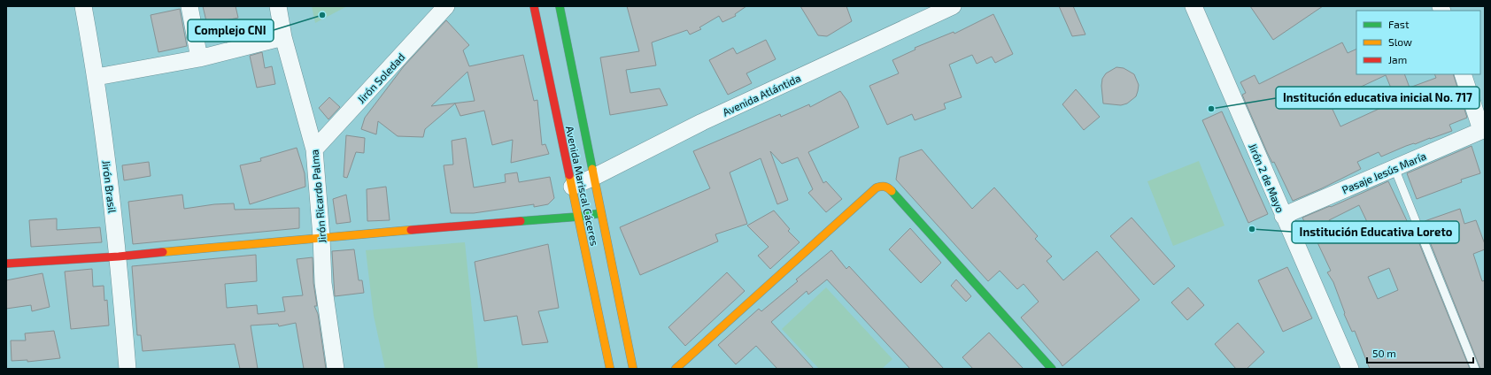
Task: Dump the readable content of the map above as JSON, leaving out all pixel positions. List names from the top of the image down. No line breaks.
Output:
{"streets":{"street":["Jirón Soledad","Avenida Atlántida","Pasaje Jesús María","Jirón 2 de Mayo","Avenida Mariscal Cáceres","Jirón Brasil","Jirón Ricardo Palma"]},"crossings":[["Jirón Soledad","Jirón Ricardo Palma"],["Avenida Atlántida","Avenida Mariscal Cáceres"],["Pasaje Jesús María","Jirón 2 de Mayo"]],"places":["Complejo CNI","Institución educativa inicial No. 717","Institución Educativa Loreto"],"legend":["Fast","Slow","Jam"],"scale_bar":"50 m"}
